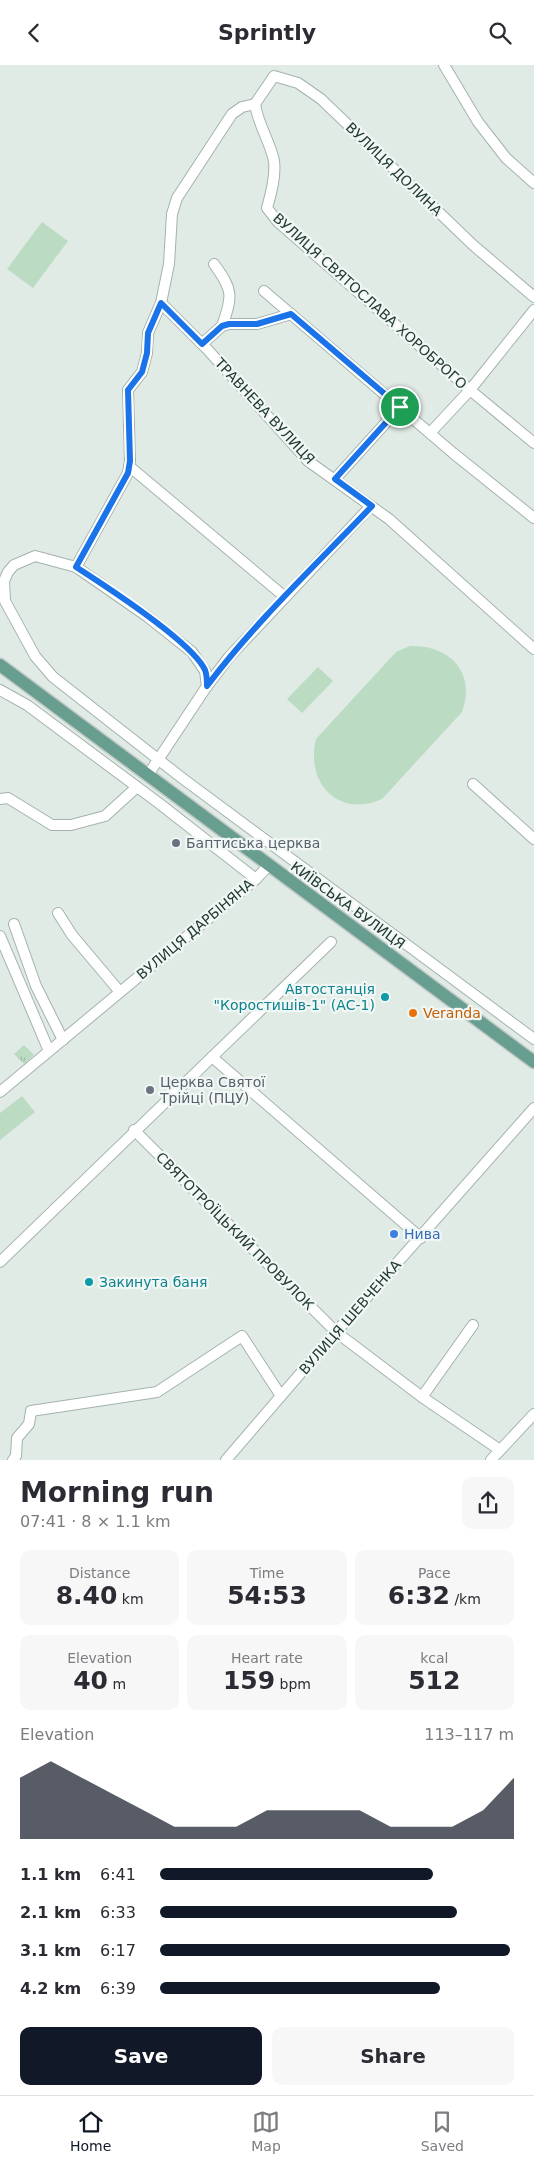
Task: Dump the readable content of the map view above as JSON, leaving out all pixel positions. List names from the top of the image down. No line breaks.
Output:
{"streets":{"main road":["КИЇВСЬКА ВУЛИЦЯ"],"street":["ВУЛИЦЯ ДОЛИНА","ВУЛИЦЯ СВЯТОСЛАВА ХОРОБРОГО","ТРАВНЕВА ВУЛИЦЯ","ВУЛИЦЯ ДАРБІНЯНА","СВЯТОТРОЇЦЬКИЙ ПРОВУЛОК","ВУЛИЦЯ ШЕВЧЕНКА"]},"crossings":[["ВУЛИЦЯ ДОЛИНА","ВУЛИЦЯ СВЯТОСЛАВА ХОРОБРОГО"],["КИЇВСЬКА ВУЛИЦЯ","ВУЛИЦЯ ДАРБІНЯНА"],["СВЯТОТРОЇЦЬКИЙ ПРОВУЛОК","ВУЛИЦЯ ШЕВЧЕНКА"]],"places":["Баптиська церква","Автостанція \"Коростишів-1\" (АС-1)","Veranda","Церква Святої Трійці (ПЦУ)","Нива","Закинута баня"],"page":{"header":"Sprintly","heading":["Morning run","07:41 · 8 × 1.1 km"],"stats":[["Distance","8.40 km"],["Time","54:53"],["Pace","6:32 /km"],["Elevation","40 m"],["Heart rate","159 bpm"],["kcal","512"]],"chart":["Elevation","113–117 m"],"list":[{"name":"1.1 km","note":"6:41"},{"name":"2.1 km","note":"6:33"},{"name":"3.1 km","note":"6:17"},{"name":"4.2 km","note":"6:39"}],"buttons":["Save","Share"],"tabs":["Home","Map","Saved"]}}
